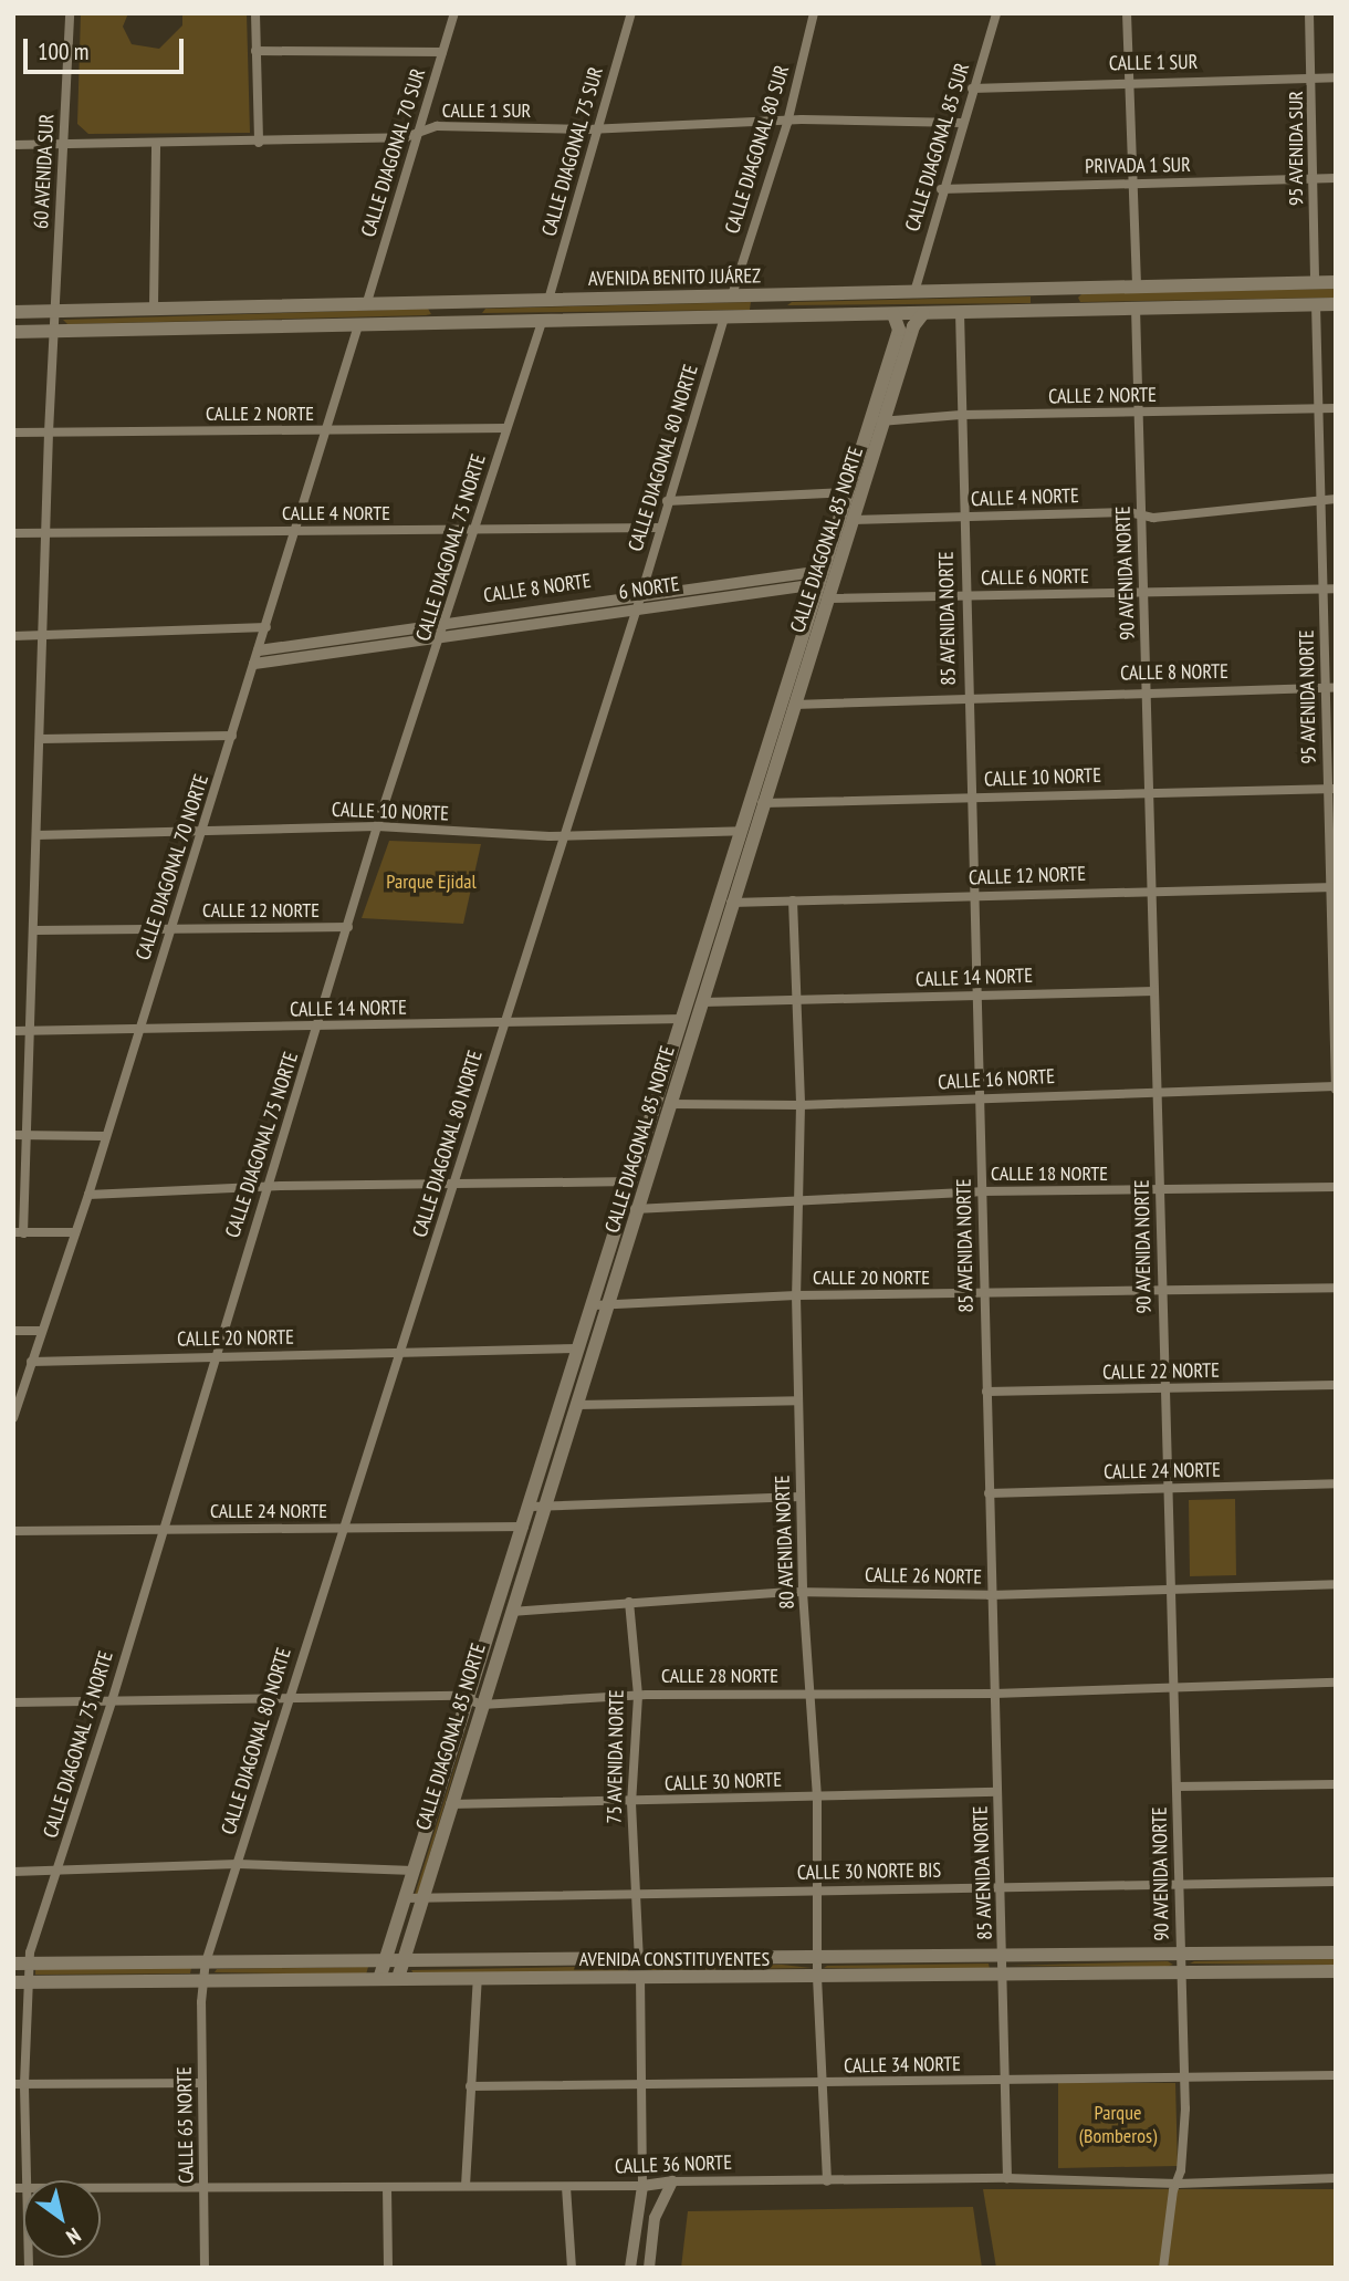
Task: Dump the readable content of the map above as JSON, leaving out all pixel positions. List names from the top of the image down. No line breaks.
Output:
{"streets":{"main road":["AVENIDA BENITO JUÁREZ","CALLE DIAGONAL 85 NORTE","AVENIDA CONSTITUYENTES"],"street":["CALLE 1 SUR","CALLE DIAGONAL 85 SUR","95 AVENIDA SUR","CALLE DIAGONAL 80 SUR","CALLE DIAGONAL 75 SUR","CALLE DIAGONAL 70 SUR","PRIVADA 1 SUR","60 AVENIDA SUR","CALLE 2 NORTE","CALLE DIAGONAL 80 NORTE","CALLE 4 NORTE","CALLE DIAGONAL 75 NORTE","90 AVENIDA NORTE","CALLE 6 NORTE","CALLE 8 NORTE","6 NORTE","85 AVENIDA NORTE","95 AVENIDA NORTE","CALLE 10 NORTE","CALLE DIAGONAL 70 NORTE","CALLE 12 NORTE","CALLE 14 NORTE","CALLE 16 NORTE","CALLE 18 NORTE","CALLE 20 NORTE","CALLE 22 NORTE","CALLE 24 NORTE","80 AVENIDA NORTE","CALLE 26 NORTE","CALLE 28 NORTE","75 AVENIDA NORTE","CALLE 30 NORTE","CALLE 30 NORTE BIS","CALLE 34 NORTE","CALLE 65 NORTE","CALLE 36 NORTE"]},"crossings":[["CALLE 1 SUR","CALLE DIAGONAL 85 SUR"],["CALLE 1 SUR","95 AVENIDA SUR"],["CALLE 1 SUR","CALLE DIAGONAL 80 SUR"],["CALLE 1 SUR","CALLE DIAGONAL 75 SUR"],["CALLE 1 SUR","CALLE DIAGONAL 70 SUR"],["CALLE 1 SUR","60 AVENIDA SUR"],["CALLE DIAGONAL 85 SUR","PRIVADA 1 SUR"],["CALLE DIAGONAL 85 SUR","AVENIDA BENITO JUÁREZ"],["95 AVENIDA SUR","PRIVADA 1 SUR"],["95 AVENIDA SUR","AVENIDA BENITO JUÁREZ"],["CALLE DIAGONAL 80 SUR","AVENIDA BENITO JUÁREZ"],["CALLE DIAGONAL 75 SUR","AVENIDA BENITO JUÁREZ"],["CALLE DIAGONAL 70 SUR","AVENIDA BENITO JUÁREZ"],["60 AVENIDA SUR","AVENIDA BENITO JUÁREZ"],["60 AVENIDA SUR","CALLE 2 NORTE"],["60 AVENIDA SUR","CALLE 4 NORTE"],["60 AVENIDA SUR","CALLE 10 NORTE"],["60 AVENIDA SUR","CALLE 12 NORTE"],["60 AVENIDA SUR","CALLE 14 NORTE"],["AVENIDA BENITO JUÁREZ","CALLE DIAGONAL 80 NORTE"],["AVENIDA BENITO JUÁREZ","CALLE DIAGONAL 85 NORTE"],["AVENIDA BENITO JUÁREZ","CALLE DIAGONAL 75 NORTE"],["AVENIDA BENITO JUÁREZ","90 AVENIDA NORTE"],["AVENIDA BENITO JUÁREZ","85 AVENIDA NORTE"],["AVENIDA BENITO JUÁREZ","95 AVENIDA NORTE"],["AVENIDA BENITO JUÁREZ","CALLE DIAGONAL 70 NORTE"],["CALLE 2 NORTE","CALLE DIAGONAL 85 NORTE"],["CALLE 2 NORTE","CALLE DIAGONAL 75 NORTE"],["CALLE 2 NORTE","90 AVENIDA NORTE"],["CALLE 2 NORTE","85 AVENIDA NORTE"],["CALLE 2 NORTE","95 AVENIDA NORTE"],["CALLE 2 NORTE","CALLE DIAGONAL 70 NORTE"],["CALLE DIAGONAL 80 NORTE","CALLE 4 NORTE"],["CALLE DIAGONAL 80 NORTE","CALLE 8 NORTE"],["CALLE DIAGONAL 80 NORTE","6 NORTE"],["CALLE DIAGONAL 80 NORTE","CALLE 10 NORTE"],["CALLE DIAGONAL 80 NORTE","CALLE 14 NORTE"],["CALLE DIAGONAL 80 NORTE","CALLE 20 NORTE"],["CALLE DIAGONAL 80 NORTE","CALLE 24 NORTE"],["CALLE DIAGONAL 80 NORTE","CALLE 28 NORTE"],["CALLE DIAGONAL 80 NORTE","AVENIDA CONSTITUYENTES"],["CALLE DIAGONAL 80 NORTE","CALLE 65 NORTE"],["CALLE 4 NORTE","CALLE DIAGONAL 85 NORTE"],["CALLE 4 NORTE","CALLE DIAGONAL 75 NORTE"],["CALLE 4 NORTE","90 AVENIDA NORTE"],["CALLE 4 NORTE","85 AVENIDA NORTE"],["CALLE 4 NORTE","95 AVENIDA NORTE"],["CALLE 4 NORTE","CALLE DIAGONAL 70 NORTE"],["CALLE DIAGONAL 85 NORTE","CALLE 6 NORTE"],["CALLE DIAGONAL 85 NORTE","CALLE 8 NORTE"],["CALLE DIAGONAL 85 NORTE","6 NORTE"],["CALLE DIAGONAL 85 NORTE","CALLE 10 NORTE"],["CALLE DIAGONAL 85 NORTE","CALLE 12 NORTE"],["CALLE DIAGONAL 85 NORTE","CALLE 14 NORTE"],["CALLE DIAGONAL 85 NORTE","CALLE 16 NORTE"],["CALLE DIAGONAL 85 NORTE","CALLE 18 NORTE"],["CALLE DIAGONAL 85 NORTE","CALLE 20 NORTE"],["CALLE DIAGONAL 85 NORTE","CALLE 24 NORTE"],["CALLE DIAGONAL 85 NORTE","CALLE 26 NORTE"],["CALLE DIAGONAL 85 NORTE","CALLE 28 NORTE"],["CALLE DIAGONAL 85 NORTE","CALLE 30 NORTE"],["CALLE DIAGONAL 85 NORTE","CALLE 30 NORTE BIS"],["CALLE DIAGONAL 85 NORTE","AVENIDA CONSTITUYENTES"],["CALLE DIAGONAL 75 NORTE","CALLE 8 NORTE"],["CALLE DIAGONAL 75 NORTE","6 NORTE"],["CALLE DIAGONAL 75 NORTE","CALLE 10 NORTE"],["CALLE DIAGONAL 75 NORTE","CALLE 12 NORTE"],["CALLE DIAGONAL 75 NORTE","CALLE 14 NORTE"],["CALLE DIAGONAL 75 NORTE","CALLE 20 NORTE"],["CALLE DIAGONAL 75 NORTE","CALLE 24 NORTE"],["CALLE DIAGONAL 75 NORTE","CALLE 28 NORTE"],["CALLE DIAGONAL 75 NORTE","AVENIDA CONSTITUYENTES"],["90 AVENIDA NORTE","CALLE 6 NORTE"],["90 AVENIDA NORTE","CALLE 8 NORTE"],["90 AVENIDA NORTE","CALLE 10 NORTE"],["90 AVENIDA NORTE","CALLE 12 NORTE"],["90 AVENIDA NORTE","CALLE 14 NORTE"],["90 AVENIDA NORTE","CALLE 16 NORTE"],["90 AVENIDA NORTE","CALLE 18 NORTE"],["90 AVENIDA NORTE","CALLE 20 NORTE"],["90 AVENIDA NORTE","CALLE 22 NORTE"],["90 AVENIDA NORTE","CALLE 24 NORTE"],["90 AVENIDA NORTE","CALLE 26 NORTE"],["90 AVENIDA NORTE","CALLE 28 NORTE"],["90 AVENIDA NORTE","CALLE 30 NORTE BIS"],["90 AVENIDA NORTE","AVENIDA CONSTITUYENTES"],["90 AVENIDA NORTE","CALLE 34 NORTE"],["90 AVENIDA NORTE","CALLE 36 NORTE"],["CALLE 6 NORTE","85 AVENIDA NORTE"],["CALLE 6 NORTE","95 AVENIDA NORTE"],["CALLE 8 NORTE","6 NORTE"],["CALLE 8 NORTE","85 AVENIDA NORTE"],["CALLE 8 NORTE","95 AVENIDA NORTE"],["CALLE 8 NORTE","CALLE DIAGONAL 70 NORTE"],["6 NORTE","CALLE DIAGONAL 70 NORTE"],["85 AVENIDA NORTE","CALLE 10 NORTE"],["85 AVENIDA NORTE","CALLE 12 NORTE"],["85 AVENIDA NORTE","CALLE 14 NORTE"],["85 AVENIDA NORTE","CALLE 16 NORTE"],["85 AVENIDA NORTE","CALLE 18 NORTE"],["85 AVENIDA NORTE","CALLE 20 NORTE"],["85 AVENIDA NORTE","CALLE 22 NORTE"],["85 AVENIDA NORTE","CALLE 24 NORTE"],["85 AVENIDA NORTE","CALLE 26 NORTE"],["85 AVENIDA NORTE","CALLE 28 NORTE"],["85 AVENIDA NORTE","CALLE 30 NORTE"],["85 AVENIDA NORTE","CALLE 30 NORTE BIS"],["85 AVENIDA NORTE","AVENIDA CONSTITUYENTES"],["85 AVENIDA NORTE","CALLE 34 NORTE"],["85 AVENIDA NORTE","CALLE 36 NORTE"],["95 AVENIDA NORTE","CALLE 10 NORTE"],["95 AVENIDA NORTE","CALLE 12 NORTE"],["95 AVENIDA NORTE","CALLE 16 NORTE"],["CALLE 10 NORTE","CALLE DIAGONAL 70 NORTE"],["CALLE DIAGONAL 70 NORTE","CALLE 12 NORTE"],["CALLE DIAGONAL 70 NORTE","CALLE 14 NORTE"],["CALLE DIAGONAL 70 NORTE","CALLE 20 NORTE"],["CALLE 12 NORTE","80 AVENIDA NORTE"],["CALLE 14 NORTE","80 AVENIDA NORTE"],["CALLE 16 NORTE","80 AVENIDA NORTE"],["CALLE 18 NORTE","80 AVENIDA NORTE"],["CALLE 20 NORTE","80 AVENIDA NORTE"],["80 AVENIDA NORTE","CALLE 26 NORTE"],["80 AVENIDA NORTE","CALLE 28 NORTE"],["80 AVENIDA NORTE","CALLE 30 NORTE"],["80 AVENIDA NORTE","CALLE 30 NORTE BIS"],["80 AVENIDA NORTE","AVENIDA CONSTITUYENTES"],["80 AVENIDA NORTE","CALLE 34 NORTE"],["80 AVENIDA NORTE","CALLE 36 NORTE"],["CALLE 26 NORTE","75 AVENIDA NORTE"],["CALLE 28 NORTE","75 AVENIDA NORTE"],["75 AVENIDA NORTE","CALLE 30 NORTE"],["75 AVENIDA NORTE","CALLE 30 NORTE BIS"],["75 AVENIDA NORTE","AVENIDA CONSTITUYENTES"],["AVENIDA CONSTITUYENTES","CALLE 65 NORTE"],["CALLE 65 NORTE","CALLE 36 NORTE"]],"parks":["Parque Ejidal","Parque (Bomberos)"],"scale_bar":"100 m","north":"bottom right"}
